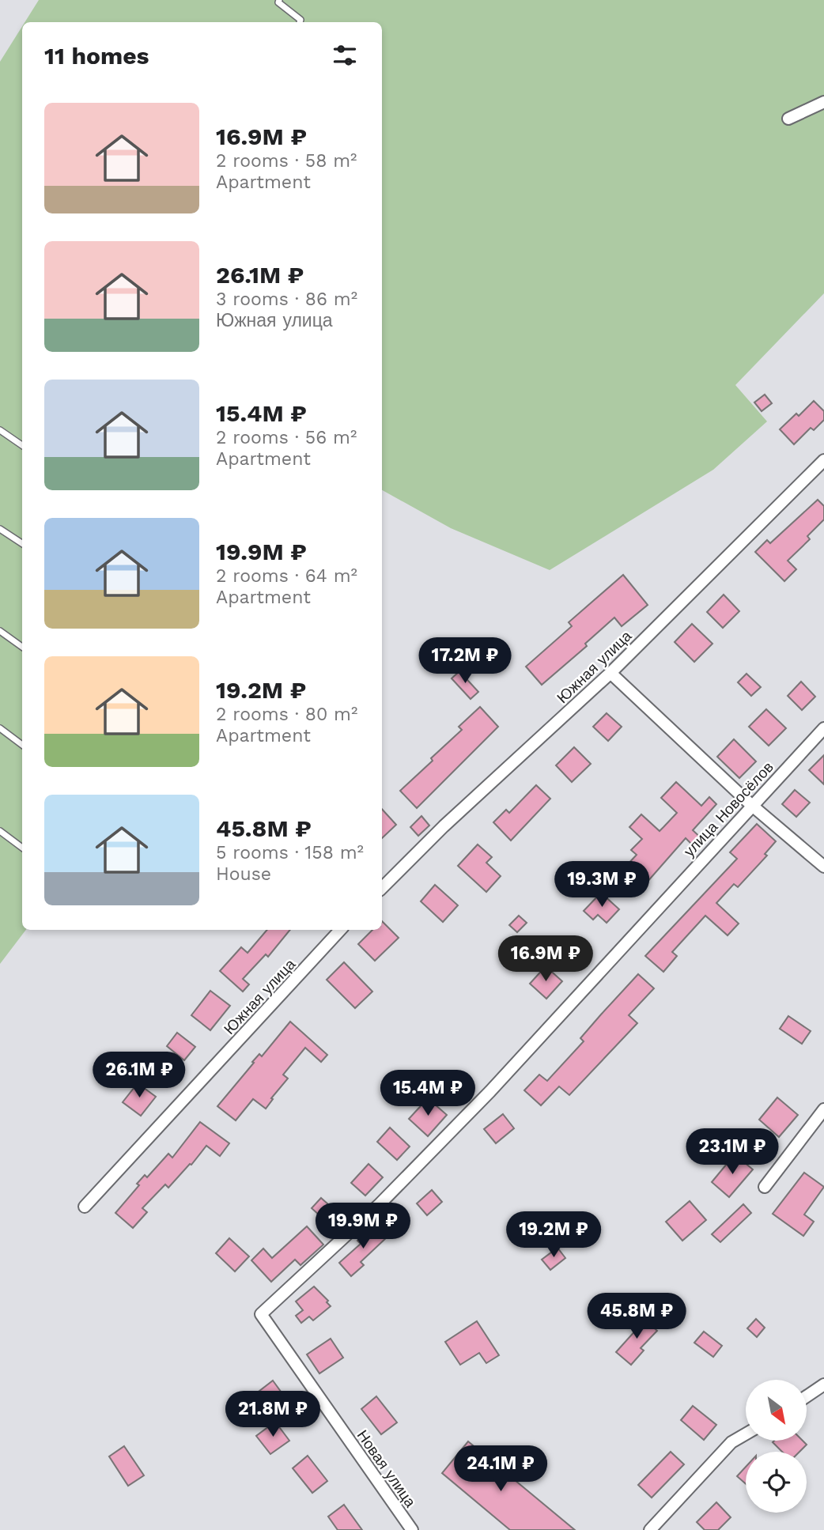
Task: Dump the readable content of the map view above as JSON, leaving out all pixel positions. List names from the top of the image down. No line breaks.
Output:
{"streets":{"street":["Южная улица","улица Новосёлов","Новая улица"]},"crossings":[["улица Новосёлов","Новая улица"]],"north":"bottom right","page":{"heading":"11 homes","list":[{"name":"16.9M ₽","note":"2 rooms · 58 m² · Apartment"},{"name":"26.1M ₽","note":"3 rooms · 86 m² · Южная улица"},{"name":"15.4M ₽","note":"2 rooms · 56 m² · Apartment"},{"name":"19.9M ₽","note":"2 rooms · 64 m² · Apartment"},{"name":"19.2M ₽","note":"2 rooms · 80 m² · Apartment"},{"name":"45.8M ₽","note":"5 rooms · 158 m² · House"}],"price":["17.2M ₽","19.3M ₽","16.9M ₽","26.1M ₽","15.4M ₽","23.1M ₽","19.9M ₽","19.2M ₽","45.8M ₽","21.8M ₽","24.1M ₽"]}}
